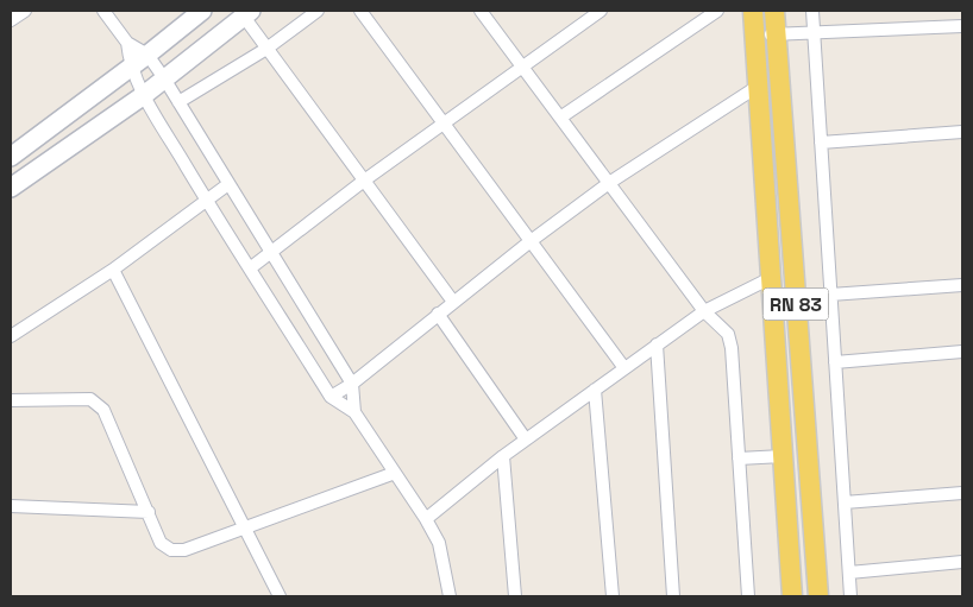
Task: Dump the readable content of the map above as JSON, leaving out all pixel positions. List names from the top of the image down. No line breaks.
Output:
{"streets":{"main road":["RN 83"]}}
